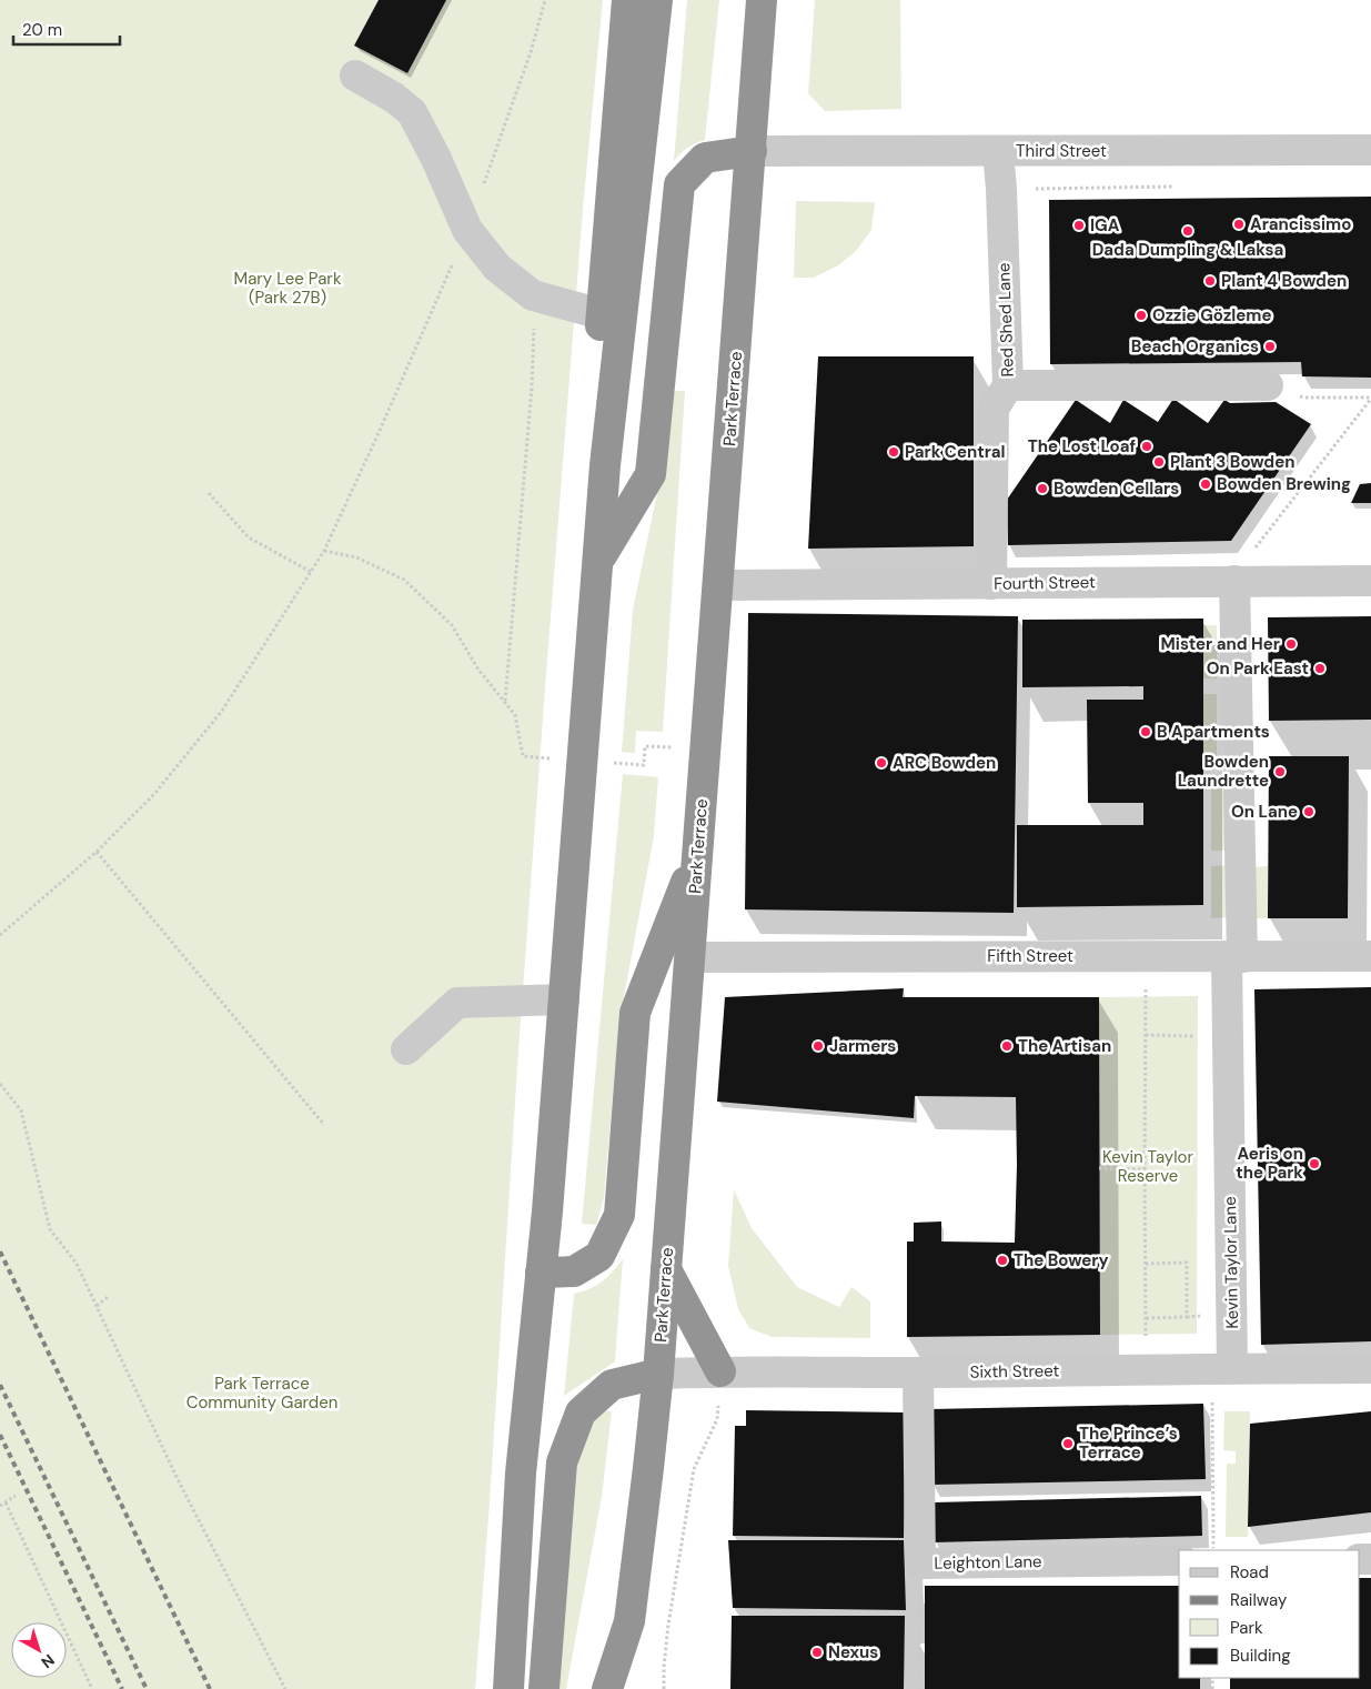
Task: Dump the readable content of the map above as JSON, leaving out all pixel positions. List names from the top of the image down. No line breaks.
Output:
{"streets":{"highway":["Park Terrace"],"street":["Third Street","Red Shed Lane","Fourth Street","Fifth Street","Kevin Taylor Lane","Sixth Street","Leighton Lane"]},"crossings":[["Third Street","Red Shed Lane"],["Third Street","Park Terrace"],["Red Shed Lane","Fourth Street"],["Park Terrace","Fourth Street"],["Park Terrace","Fifth Street"],["Park Terrace","Sixth Street"],["Fourth Street","Kevin Taylor Lane"],["Fifth Street","Kevin Taylor Lane"],["Kevin Taylor Lane","Sixth Street"],["Sixth Street","Leighton Lane"]],"parks":["Mary Lee Park (Park 27B)","Kevin Taylor Reserve","Park Terrace Community Garden"],"places":["Arancissimo","IGA","Dada Dumpling & Laksa","Plant 4 Bowden","Ozzie Gözleme","Beach Organics","The Lost Loaf","Park Central","Plant 3 Bowden","Bowden Brewing","Bowden Cellars","Mister and Her","On Park East","B Apartments","ARC Bowden","Bowden Laundrette","On Lane","Jarmers","The Artisan","Aeris on the Park","The Bowery","The Prince’s Terrace","Nexus"],"legend":["Road","Railway","Park","Building"],"scale_bar":"20 m","north":"bottom right"}
